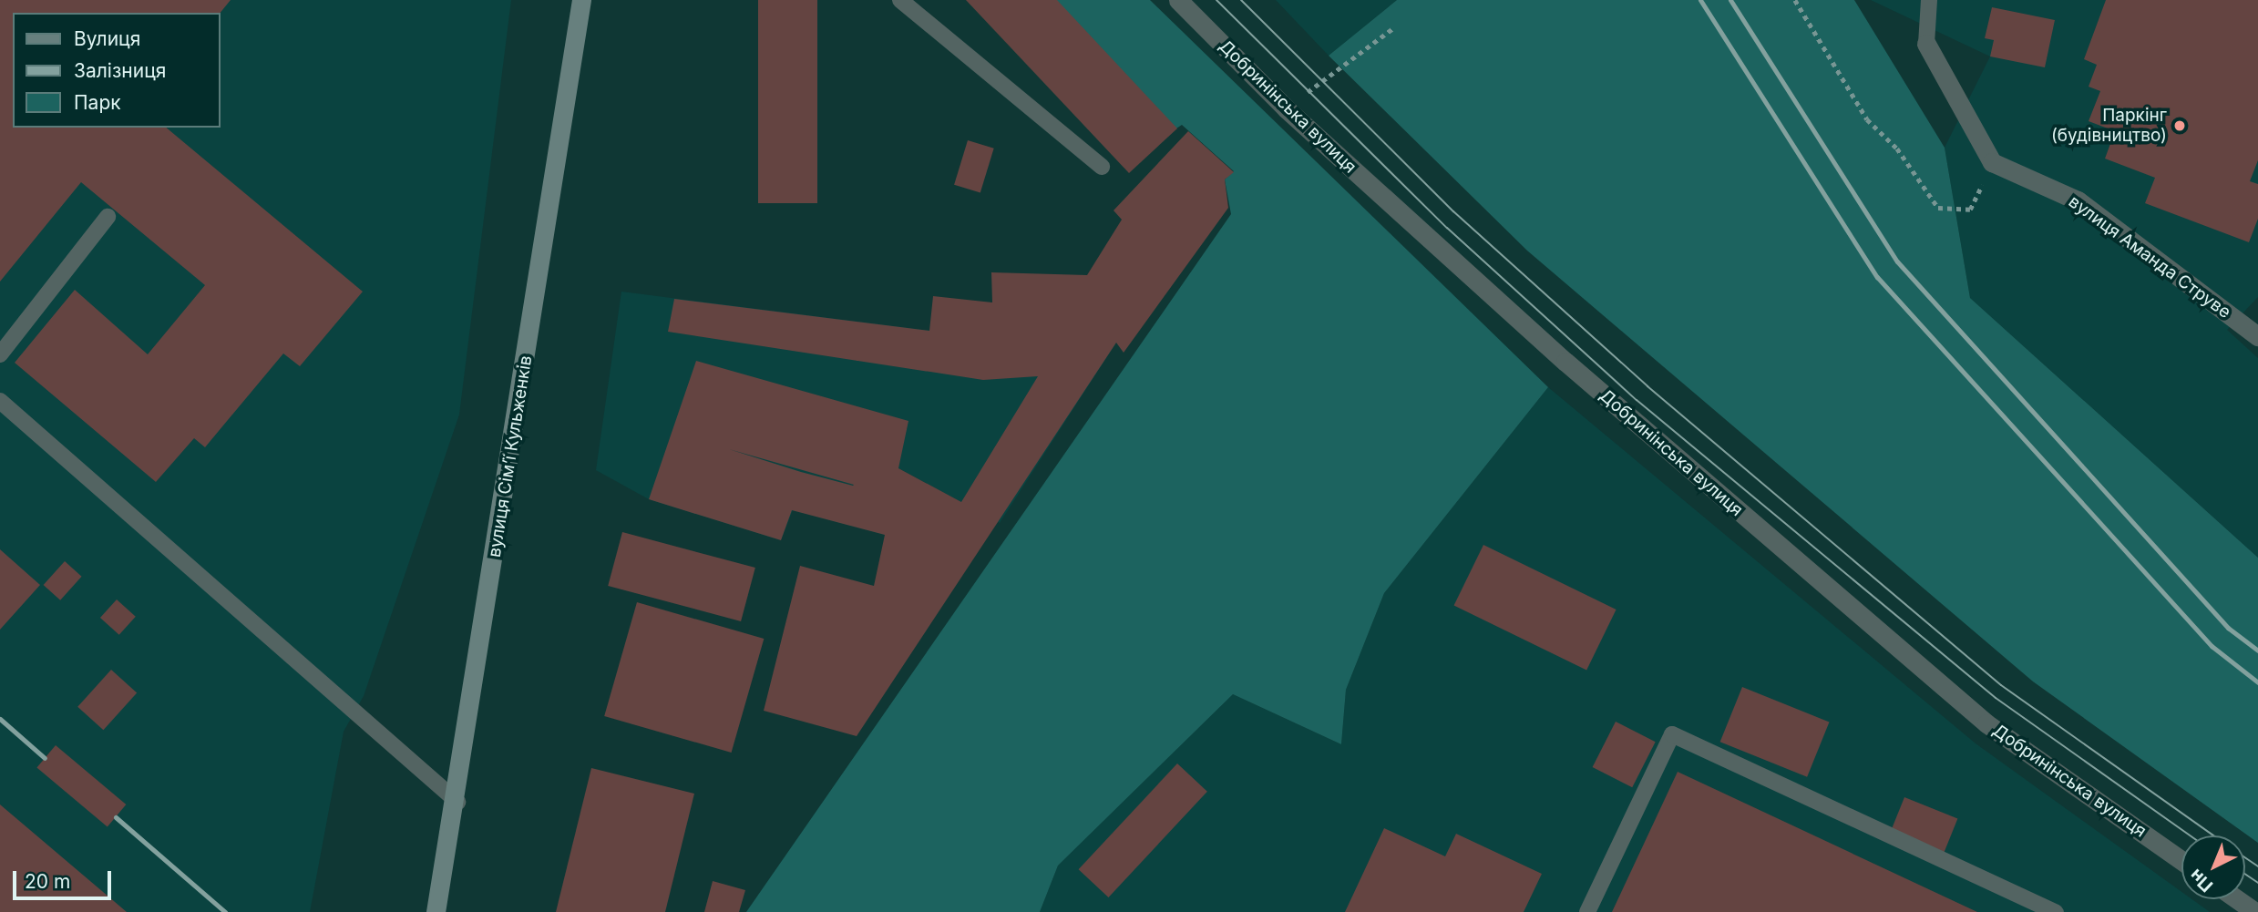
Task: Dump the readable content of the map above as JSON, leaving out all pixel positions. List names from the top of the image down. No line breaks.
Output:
{"streets":{"main road":["вулиця Сімʼї Кульженків"],"street":["Добринінська вулиця","вулиця Аманда Струве"]},"places":["Паркінг (будівництво)"],"legend":["Вулиця","Залізниця","Парк"],"scale_bar":"20 m","north":"bottom left"}
